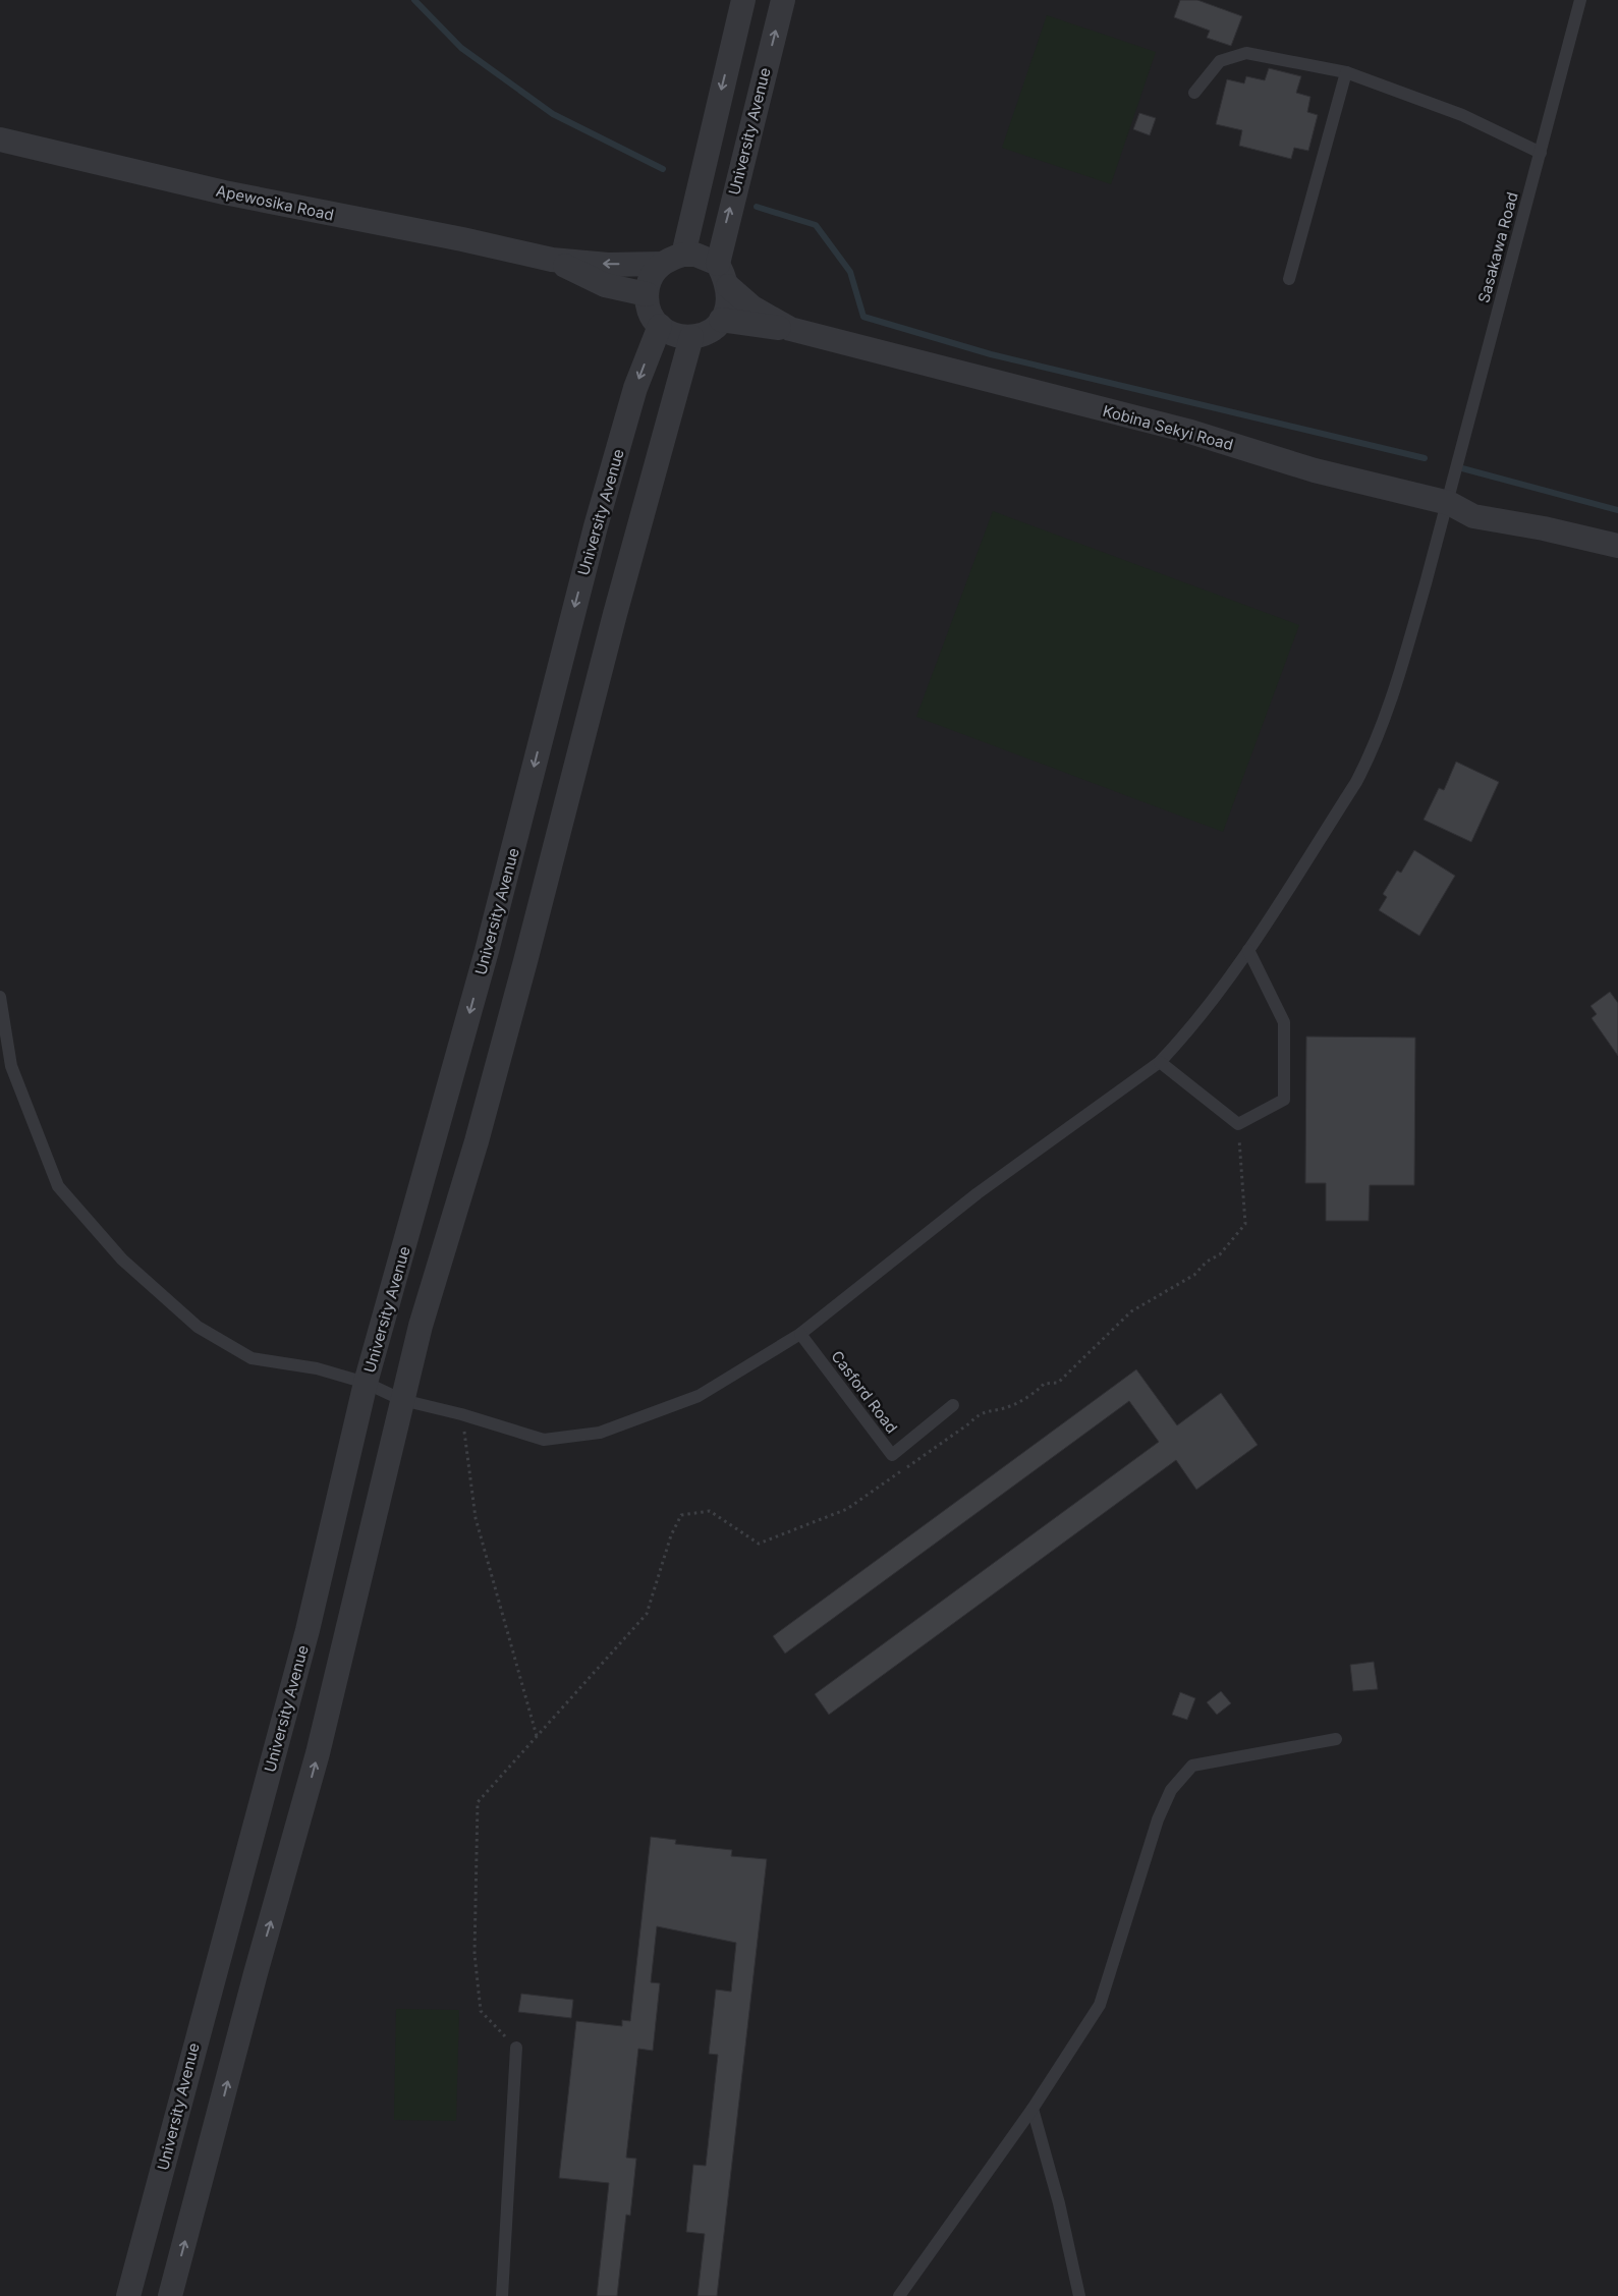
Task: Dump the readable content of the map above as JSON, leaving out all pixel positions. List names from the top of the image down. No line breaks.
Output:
{"streets":{"street":["University Avenue","Apewosika Road","Kobina Sekyi Road"],"lane":["Sasakawa Road","Casford Road"]},"crossings":[["University Avenue","Sasakawa Road"],["University Avenue","Kobina Sekyi Road"],["Sasakawa Road","Kobina Sekyi Road"],["Sasakawa Road","Casford Road"]]}
